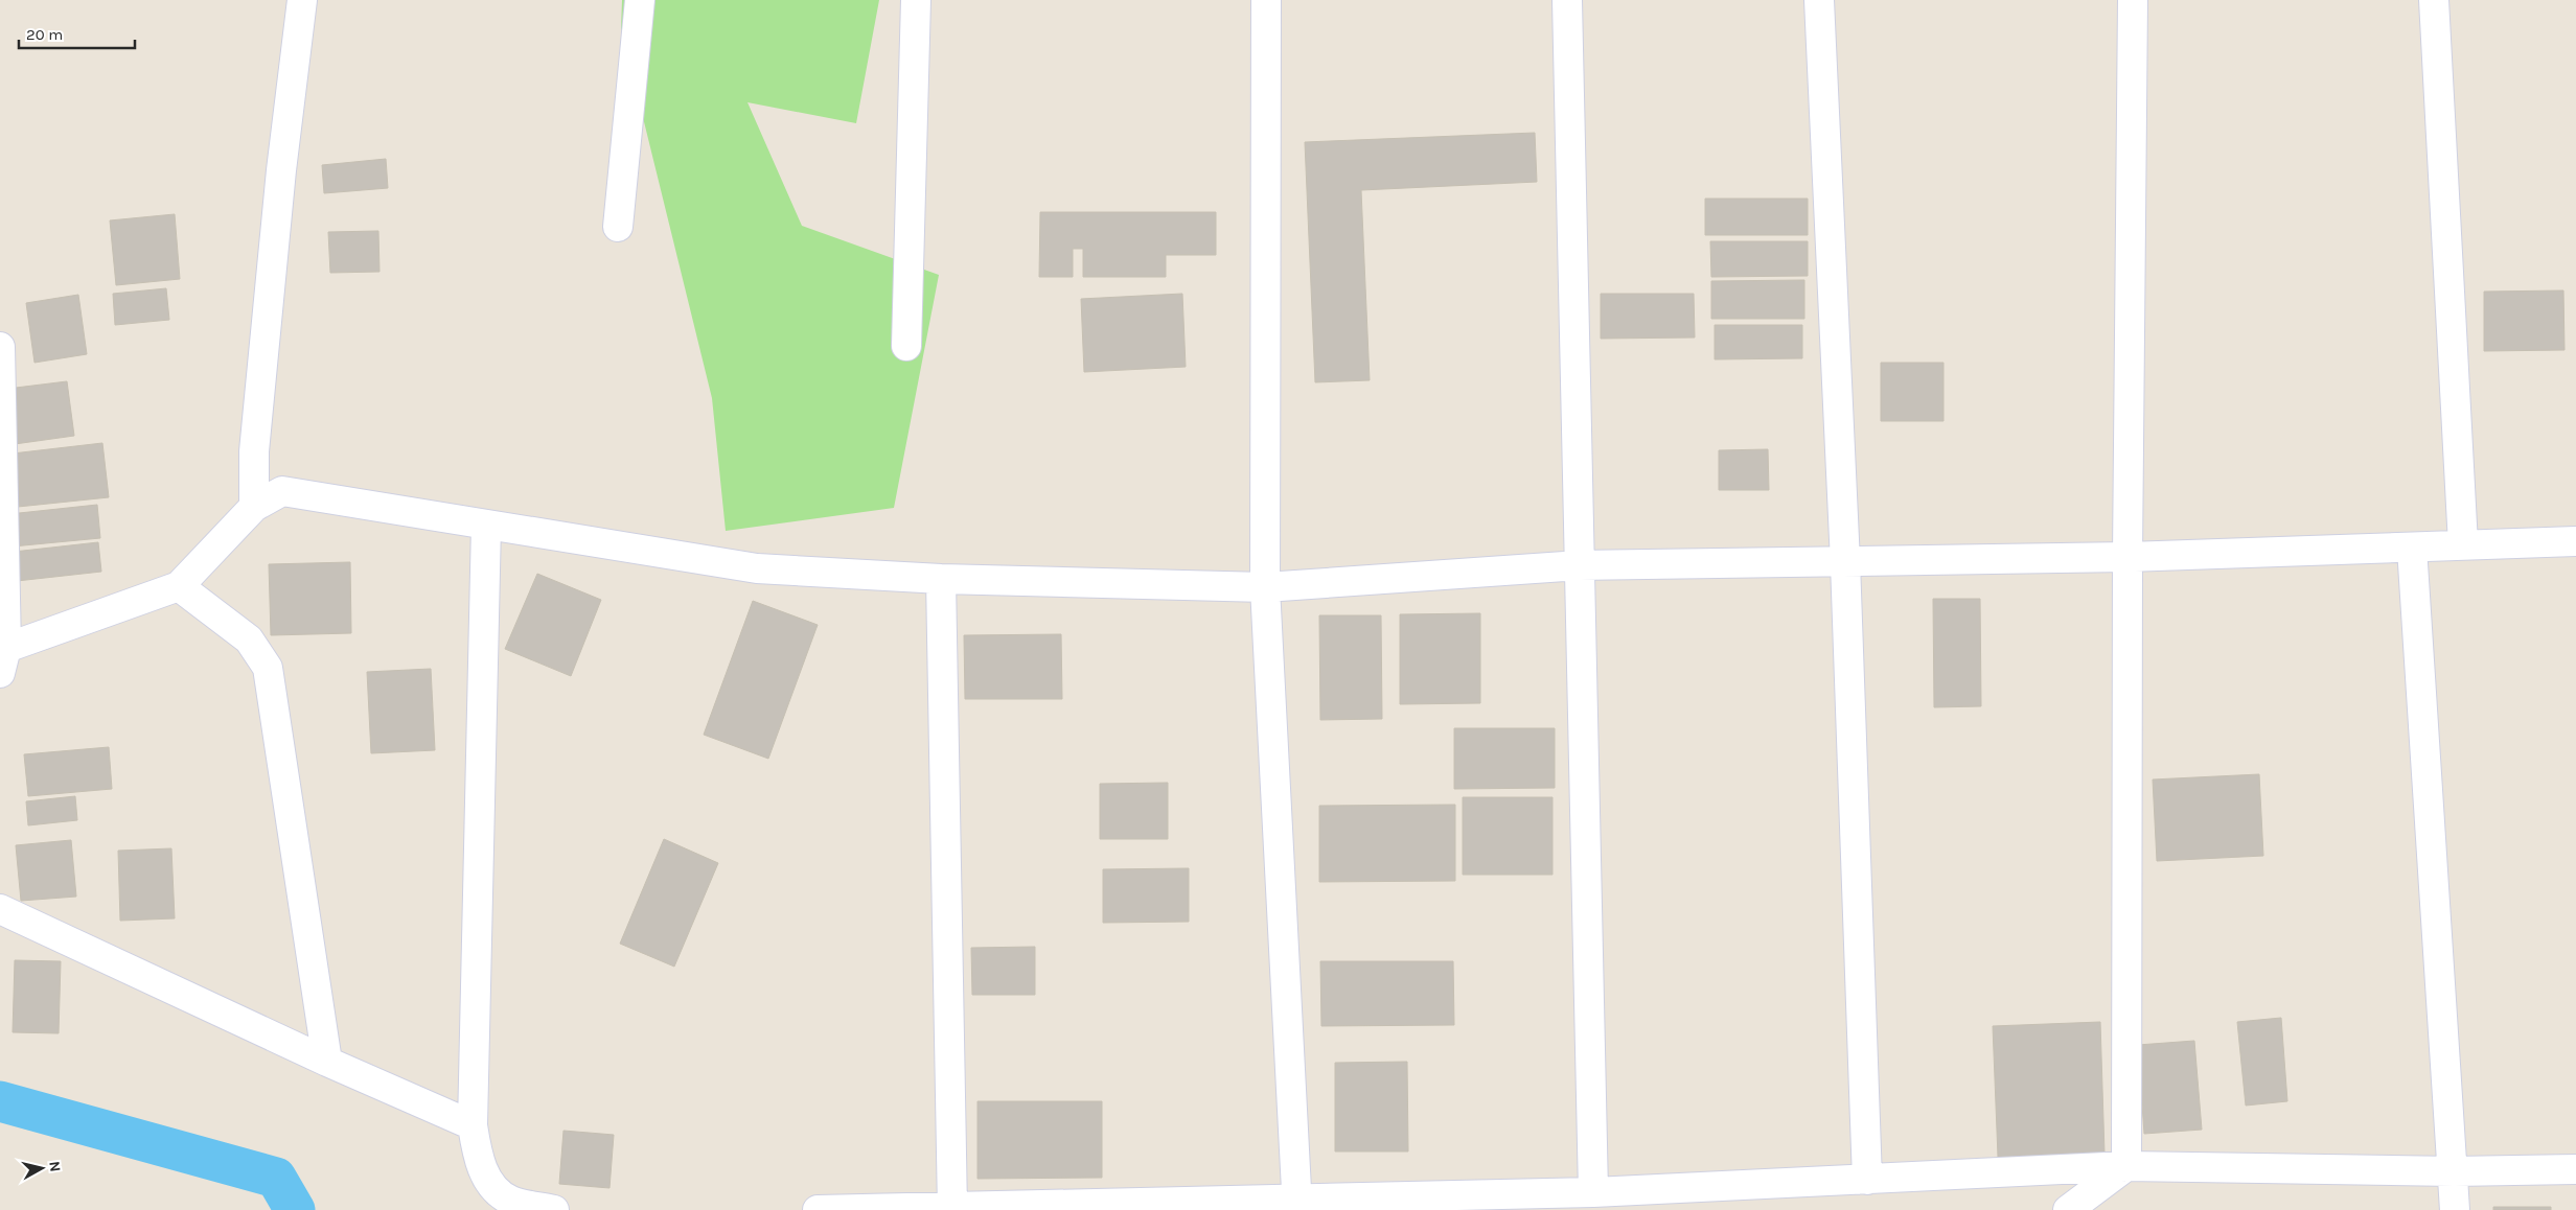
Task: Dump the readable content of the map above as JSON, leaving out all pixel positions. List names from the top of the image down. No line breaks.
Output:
{"scale_bar":"20 m","north":"right"}
